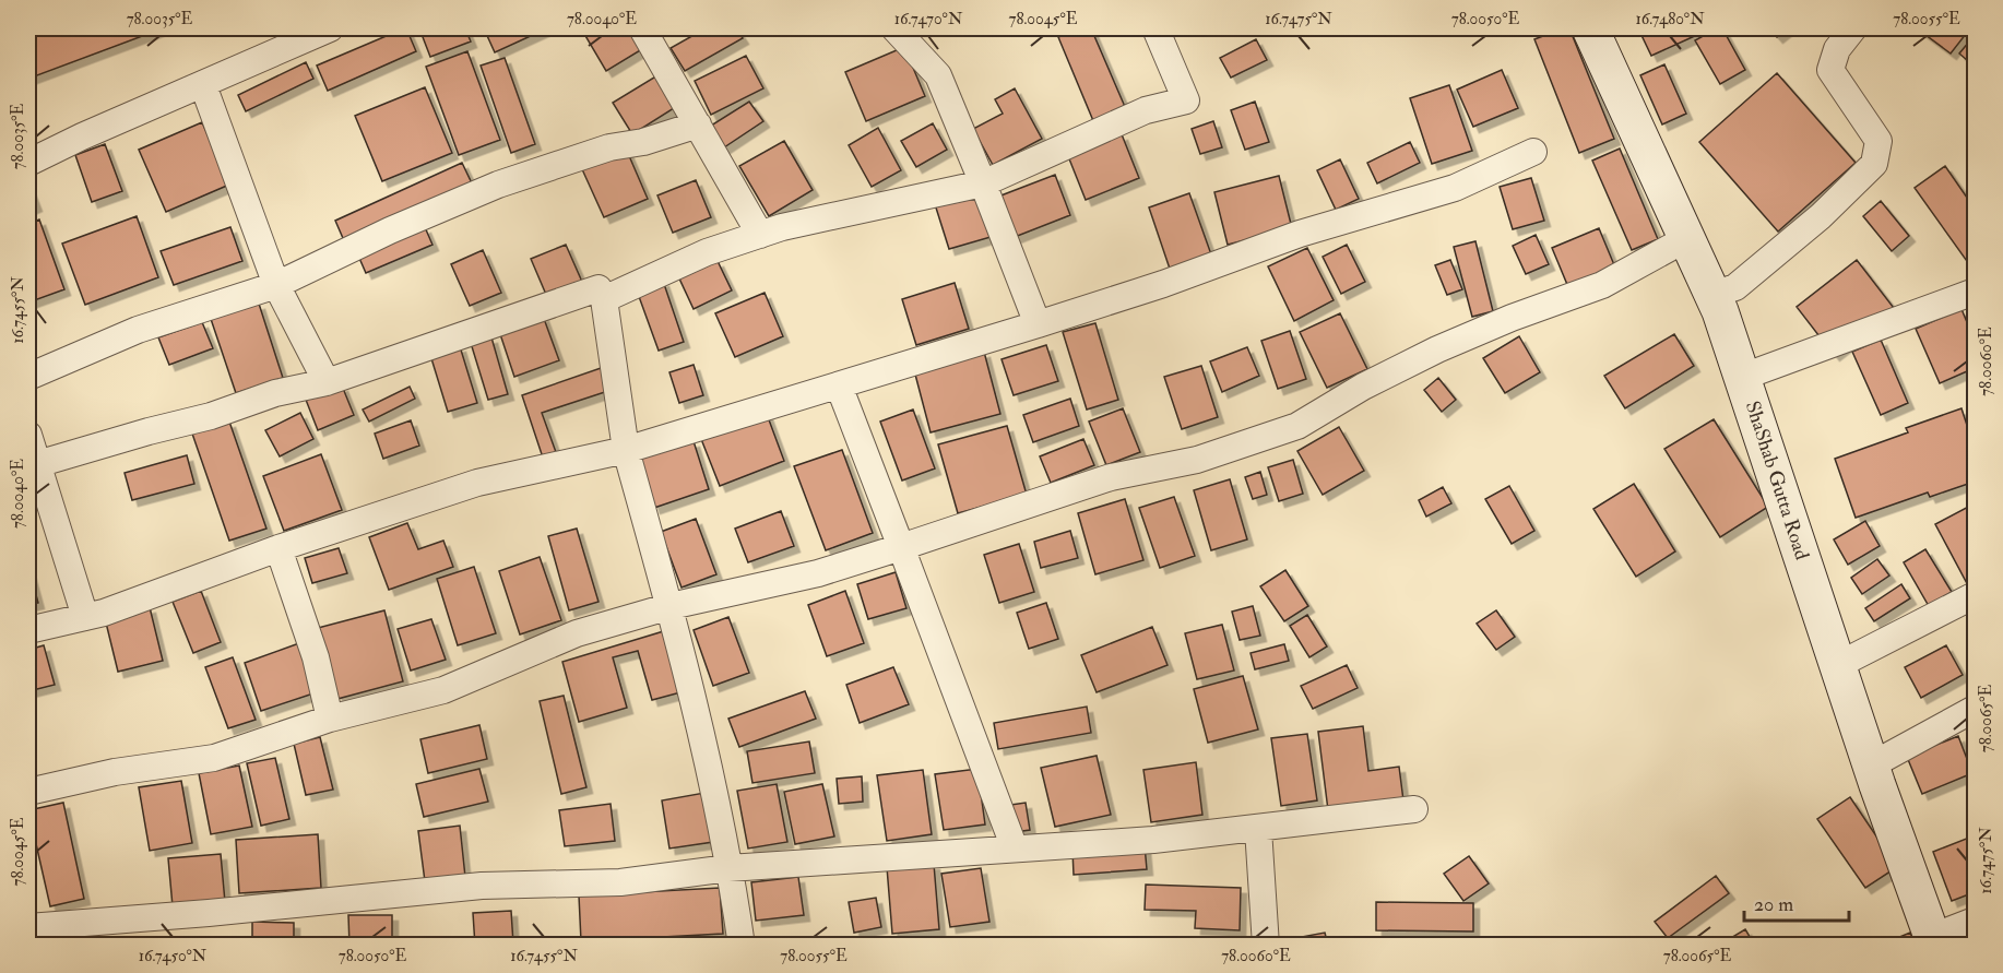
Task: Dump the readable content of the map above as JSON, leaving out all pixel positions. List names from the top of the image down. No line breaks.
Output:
{"streets":{"street":["ShaShab Gutta Road"]},"scale_bar":"20 m","coordinates":["78.0035°E","78.0040°E","16.7470°N","78.0045°E","16.7475°N","78.0050°E","16.7480°N","78.0055°E","16.7455°N","78.0060°E","78.0065°E","16.7450°N"]}
